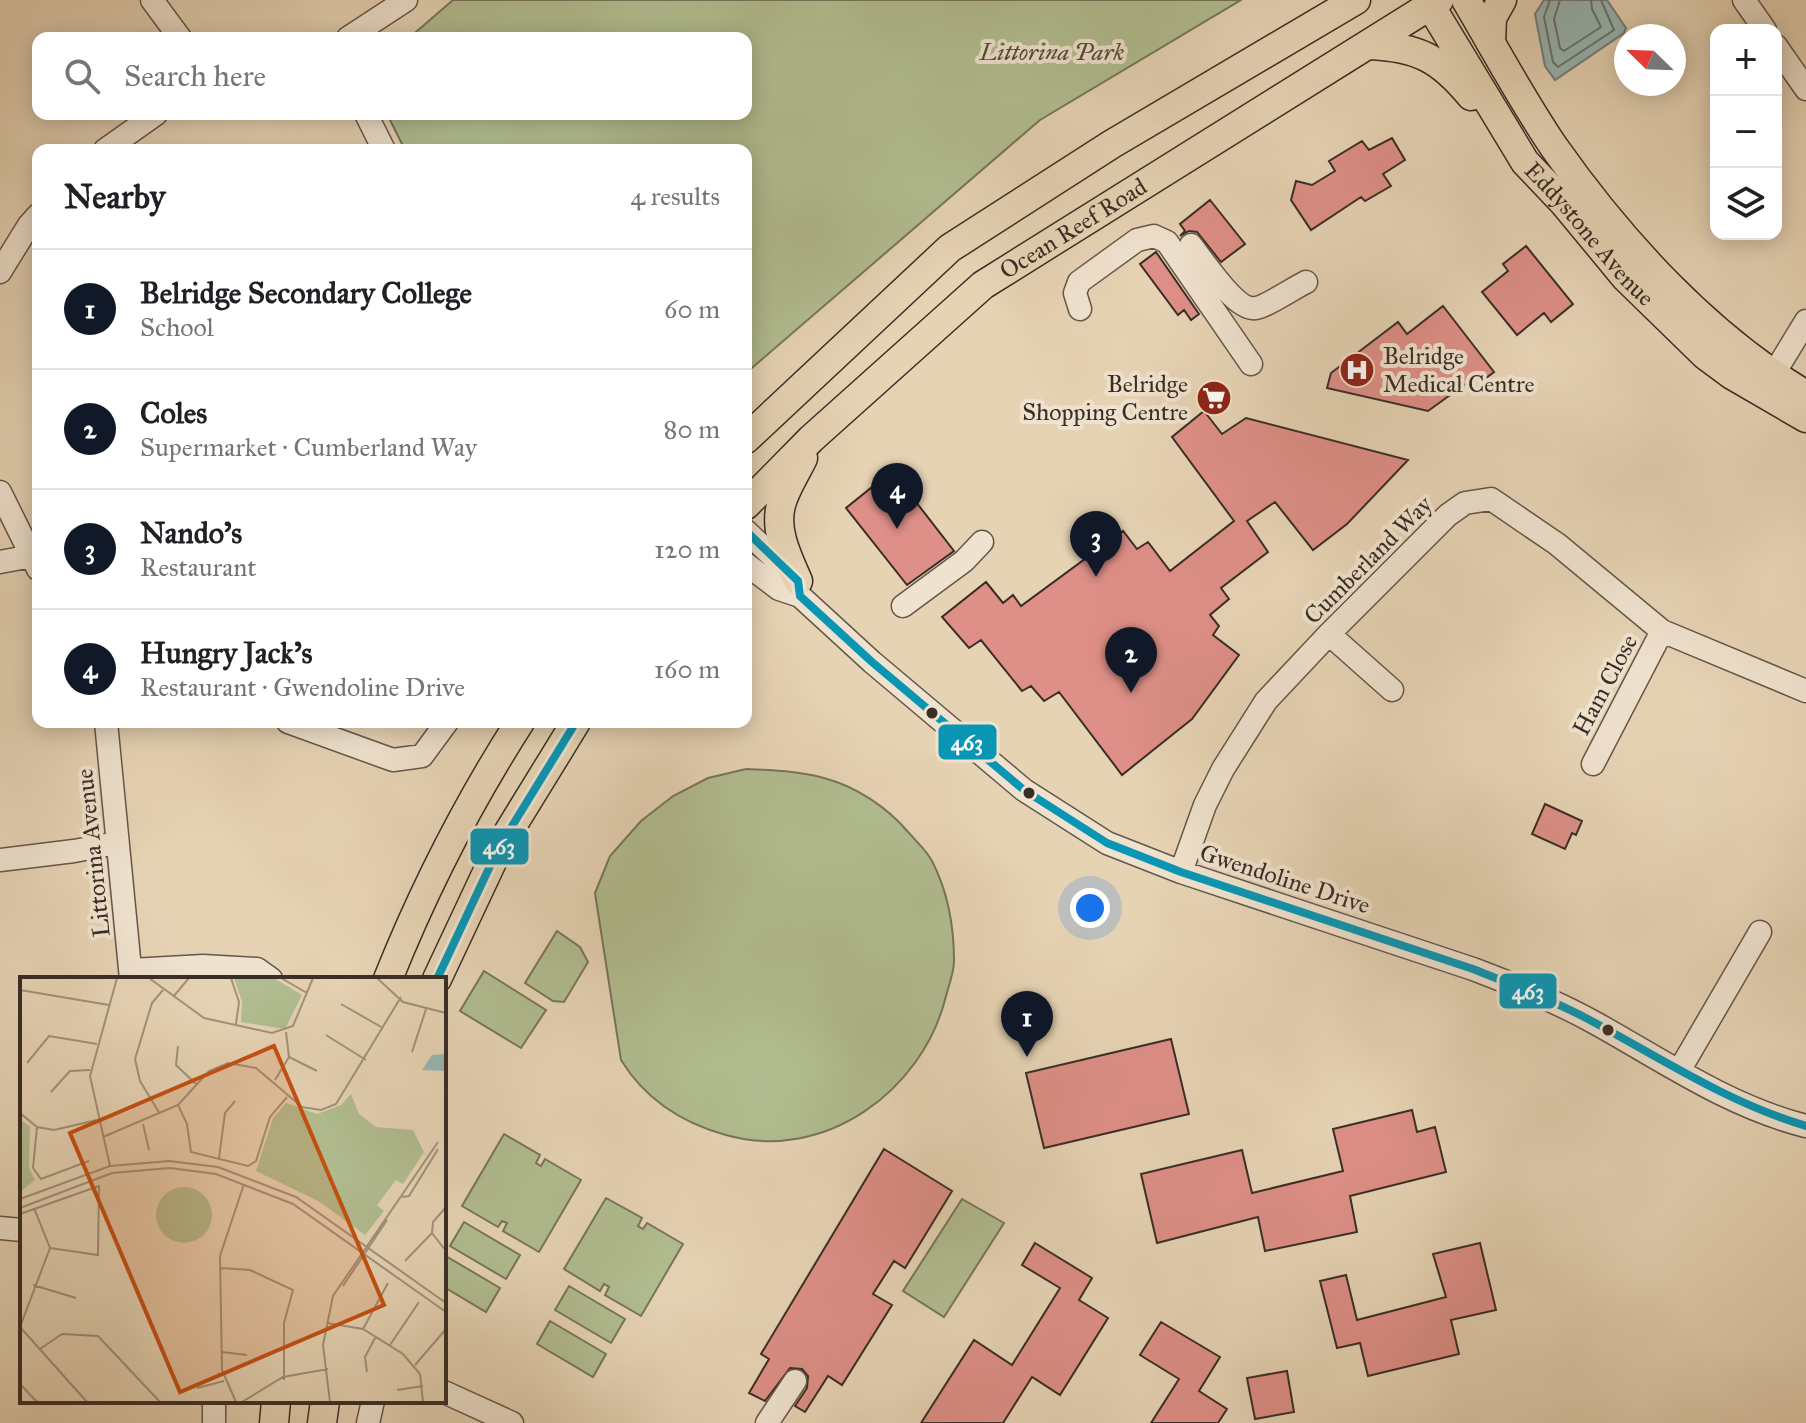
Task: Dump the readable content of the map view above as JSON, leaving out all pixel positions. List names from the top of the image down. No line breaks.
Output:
{"streets":{"main road":["Ocean Reef Road","Eddystone Avenue"],"street":["Cumberland Way","Ham Close","Littorina Avenue","Gwendoline Drive"]},"crossings":[["Ocean Reef Road","Eddystone Avenue"],["Cumberland Way","Ham Close"],["Cumberland Way","Gwendoline Drive"]],"parks":["Littorina Park"],"places":{"hospital":["Belridge Medical Centre"],"supermarket":["Belridge Shopping Centre"]},"lines":["transit line 463"],"north":"top left","page":{"map_buttons":["+","−"],"search":"Search here","heading":["Nearby","4 results"],"list":[{"mark":"1","name":"Belridge Secondary College","note":"School","value":"60 m"},{"mark":"2","name":"Coles","note":"Supermarket · Cumberland Way","value":"80 m"},{"mark":"3","name":"Nando's","note":"Restaurant","value":"120 m"},{"mark":"4","name":"Hungry Jack's","note":"Restaurant · Gwendoline Drive","value":"160 m"}],"pins":["4","3","2","1"]}}
